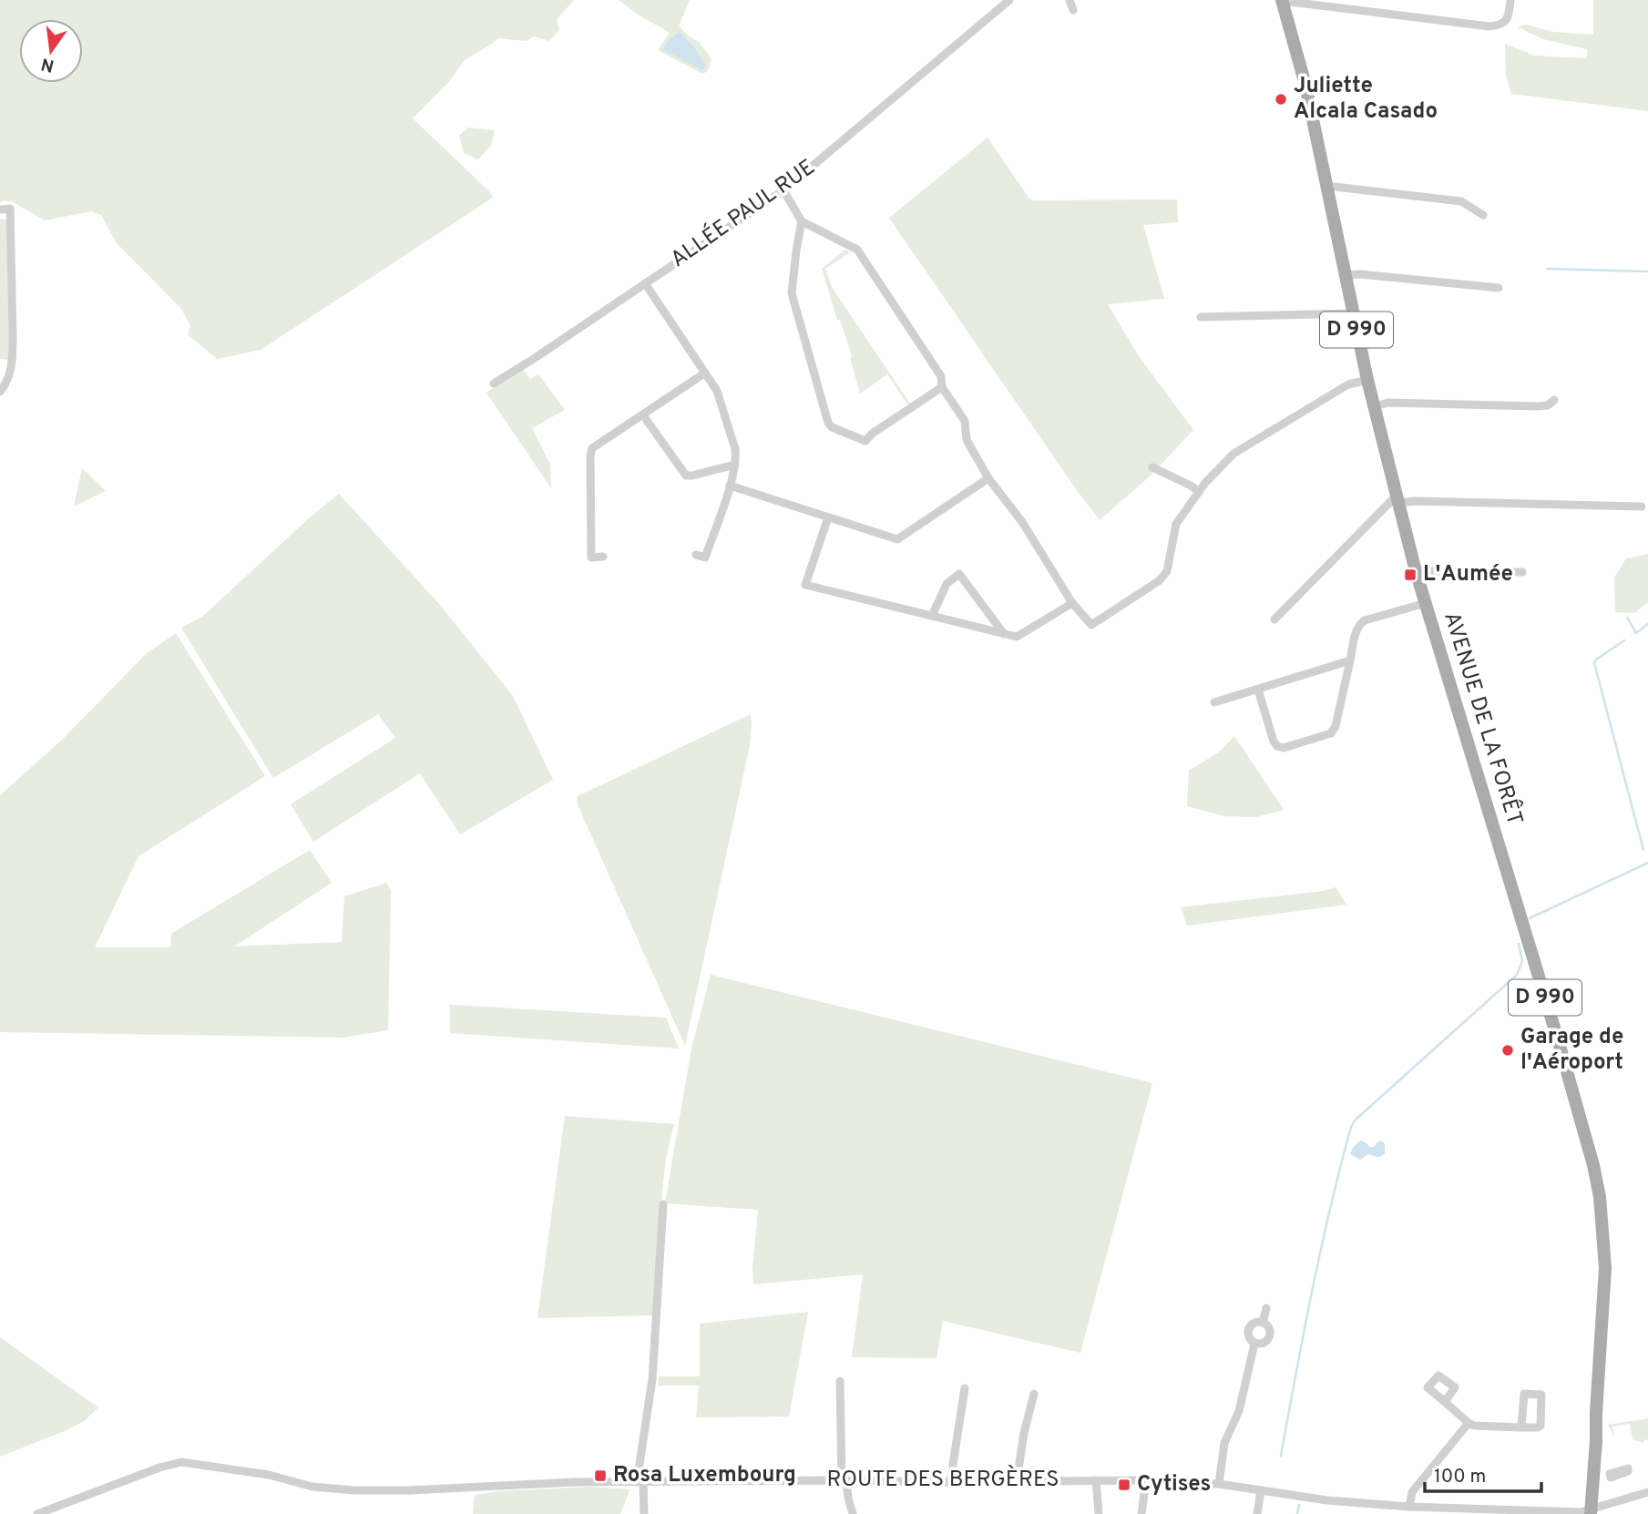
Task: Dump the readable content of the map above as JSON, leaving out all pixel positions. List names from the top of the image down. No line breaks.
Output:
{"streets":{"main road":["D 990","AVENUE DE LA FORÊT"],"street":["ALLÉE PAUL RUE","ROUTE DES BERGÈRES"]},"crossings":[["AVENUE DE LA FORÊT","ROUTE DES BERGÈRES"]],"places":{"other":["Juliette Alcala Casado","Garage de l'Aéroport"],"transit":["L'Aumée","Rosa Luxembourg","Cytises"]},"scale_bar":"100 m","north":"bottom"}
